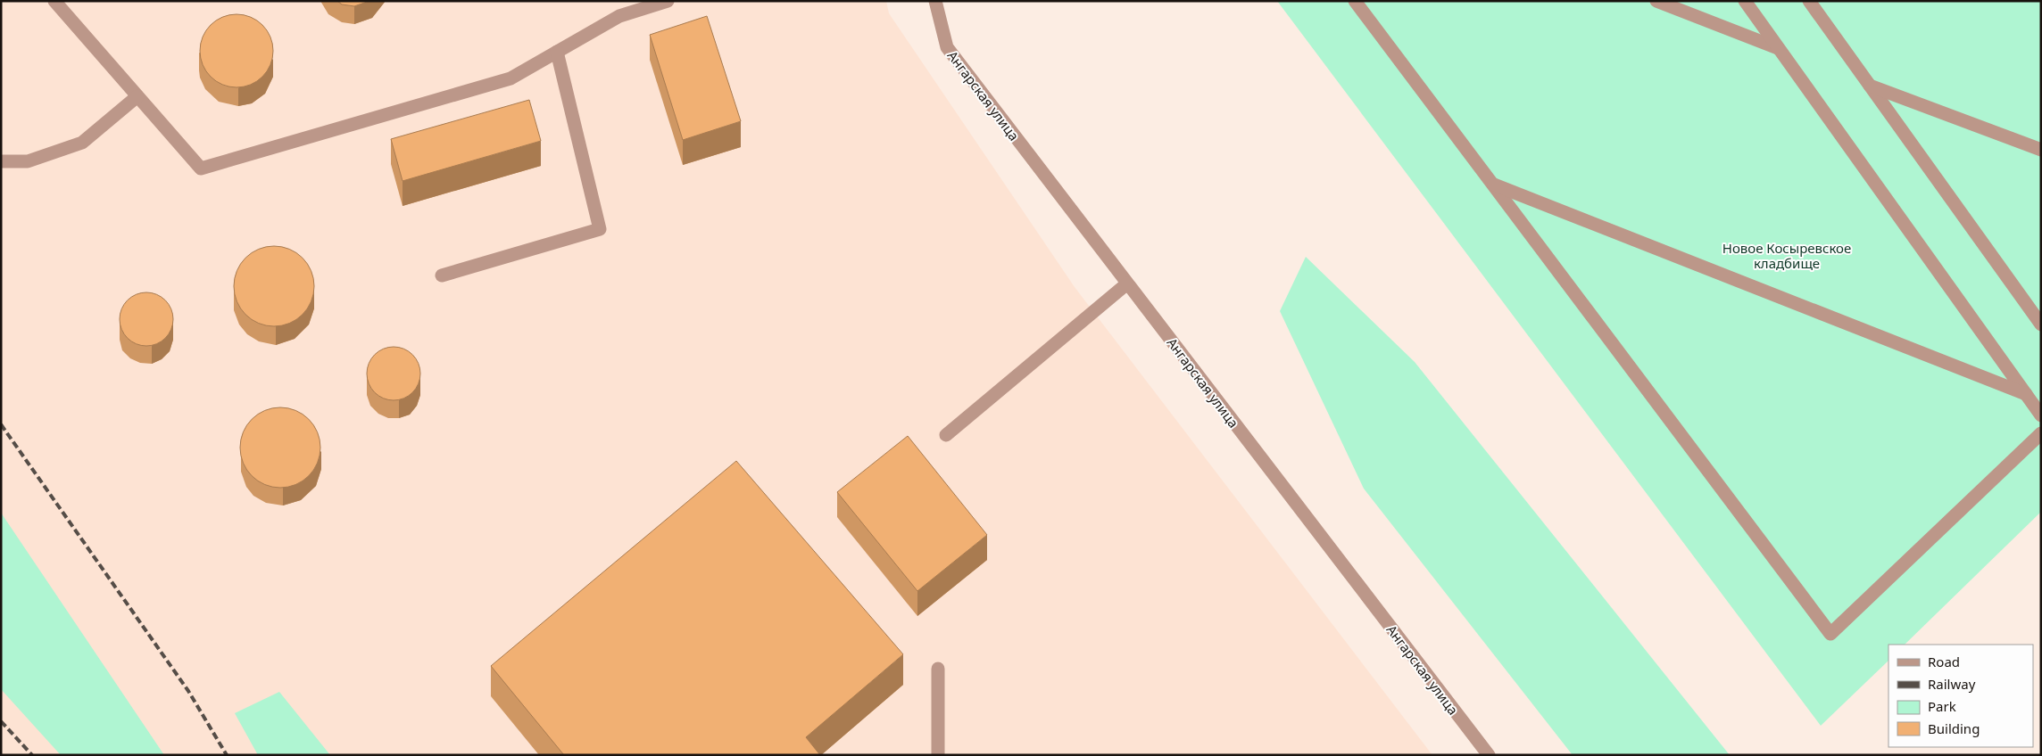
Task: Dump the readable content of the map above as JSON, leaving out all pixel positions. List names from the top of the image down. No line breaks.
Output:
{"streets":{"street":["Ангарская улица"]},"parks":["Новое Косыревское кладбище"],"legend":["Road","Railway","Park","Building"]}
